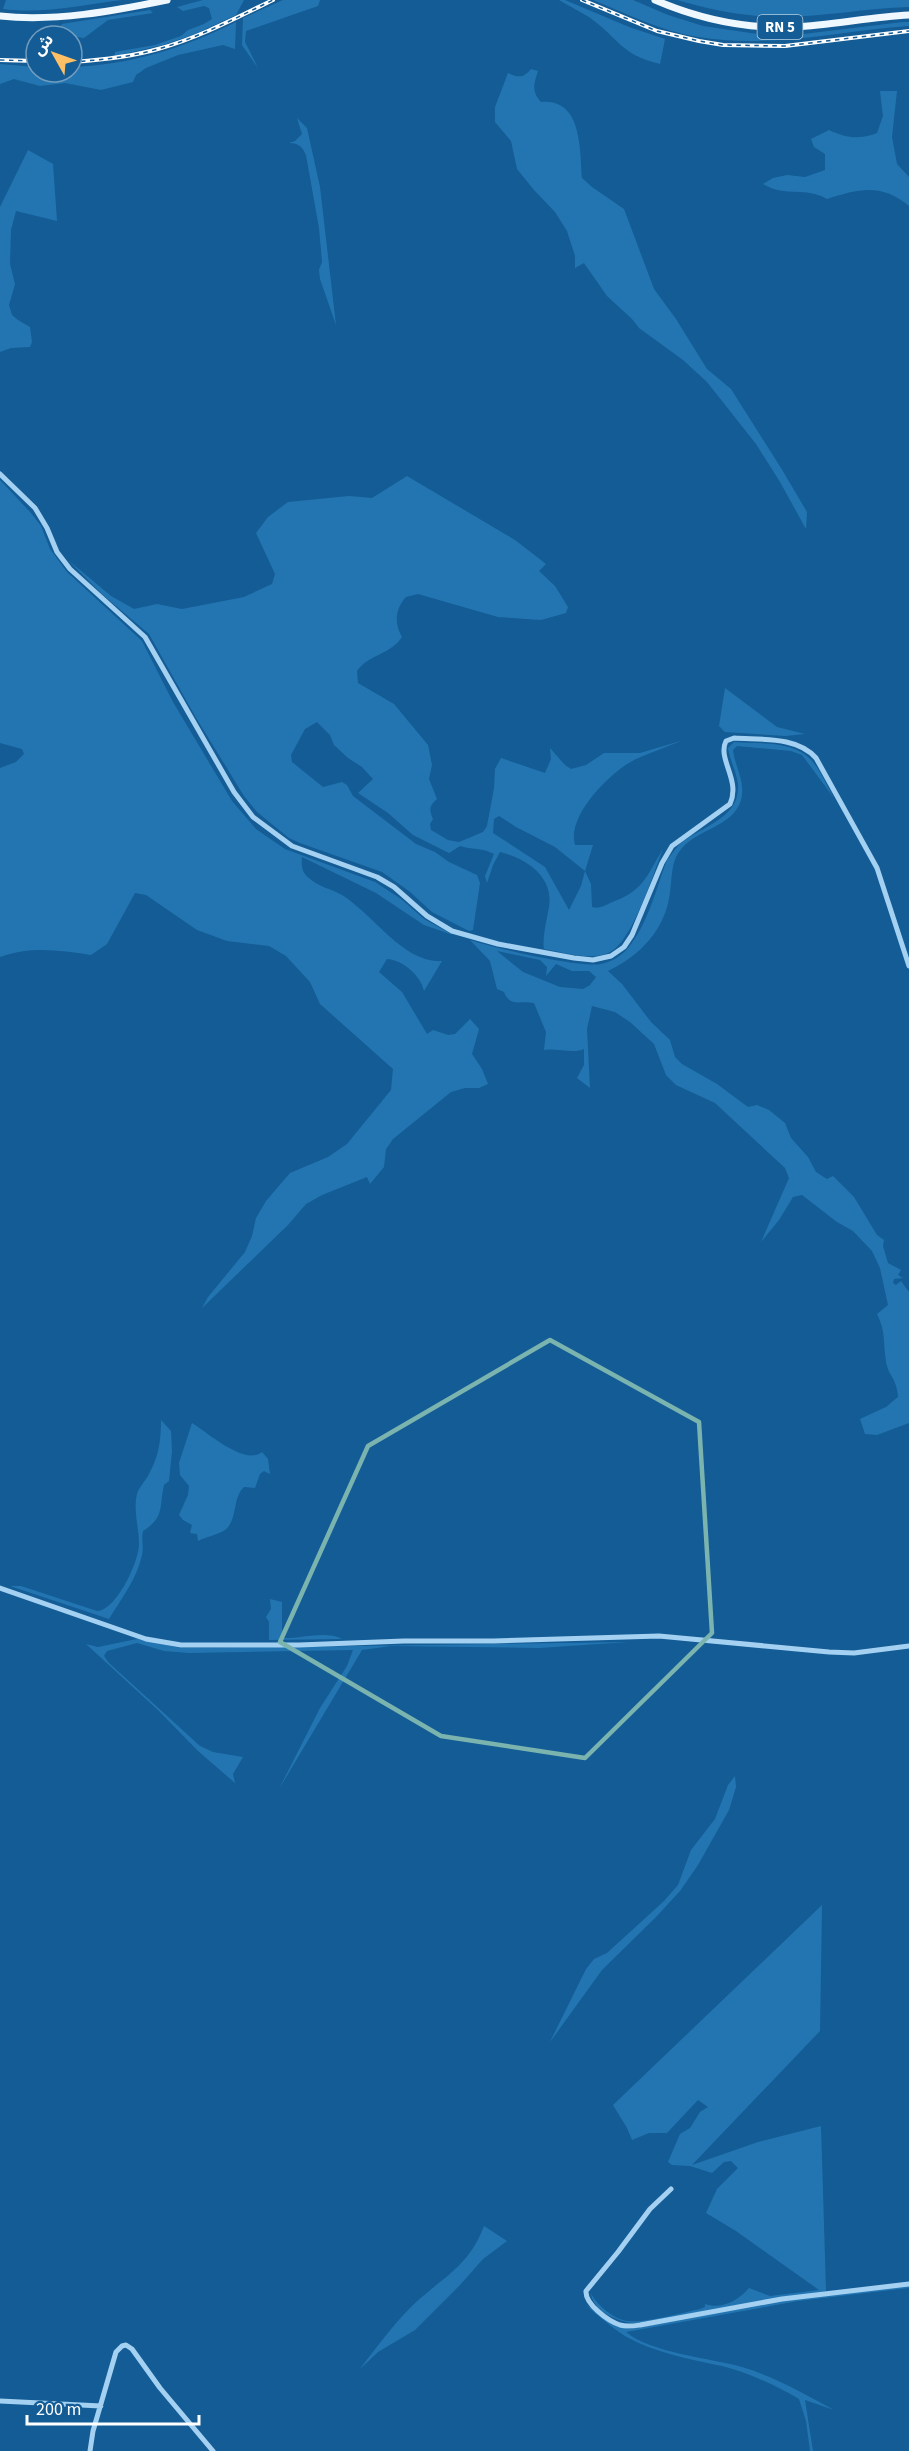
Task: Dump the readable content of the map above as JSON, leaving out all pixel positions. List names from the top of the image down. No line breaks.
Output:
{"streets":{"main road":["RN 5"]},"scale_bar":"200 m","north":"top left"}
